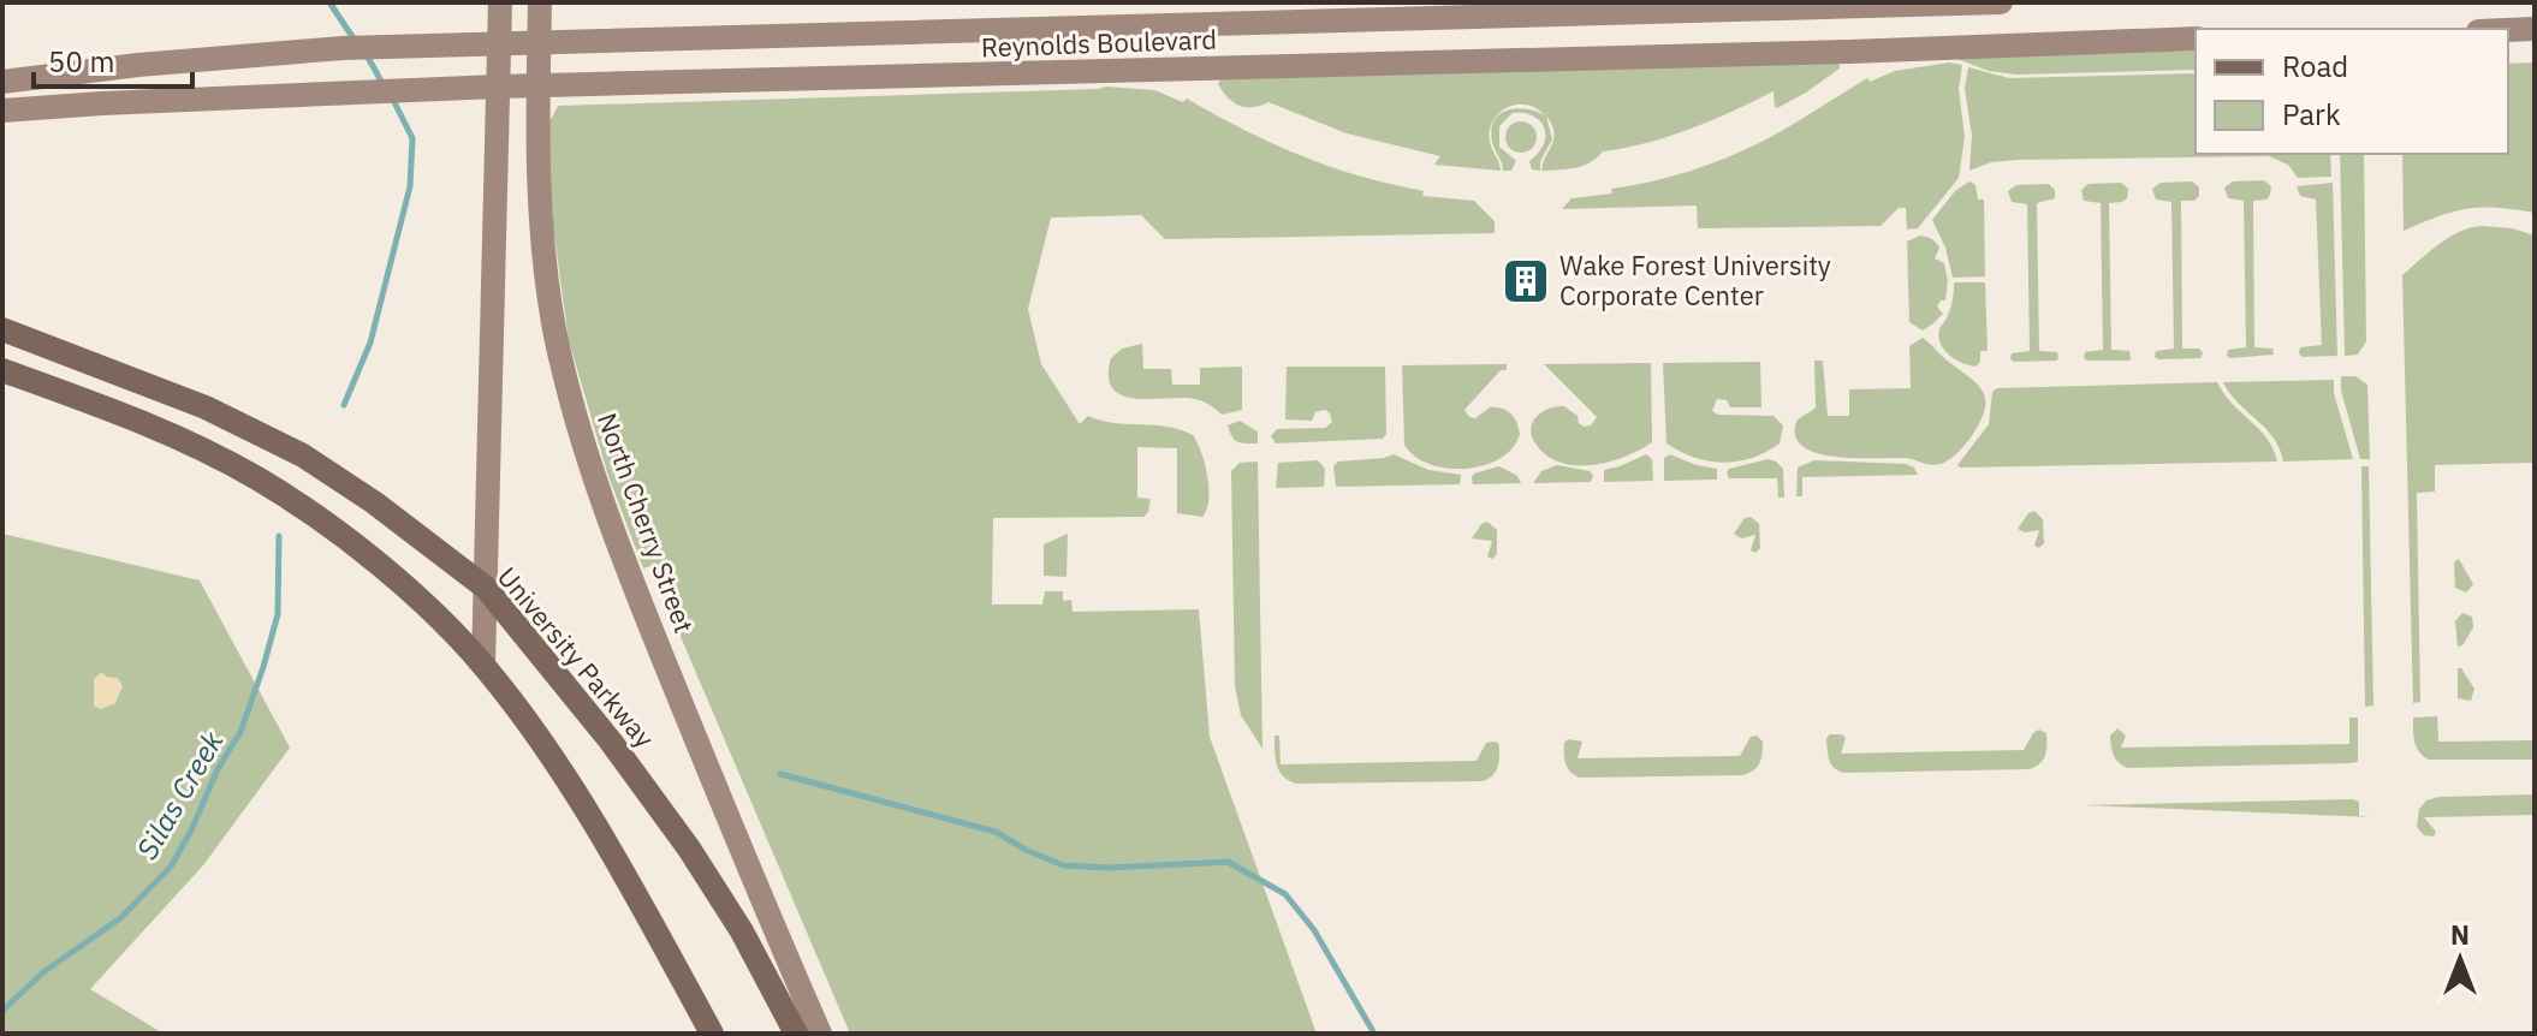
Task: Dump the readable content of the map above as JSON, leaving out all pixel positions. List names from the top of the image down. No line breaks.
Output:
{"streets":{"main road":["Reynolds Boulevard","North Cherry Street","University Parkway"]},"crossings":[["Reynolds Boulevard","North Cherry Street"]],"water":["Silas Creek"],"places":{"building":["Wake Forest University Corporate Center"]},"legend":["Road","Park"],"scale_bar":"50 m","north":"top"}
